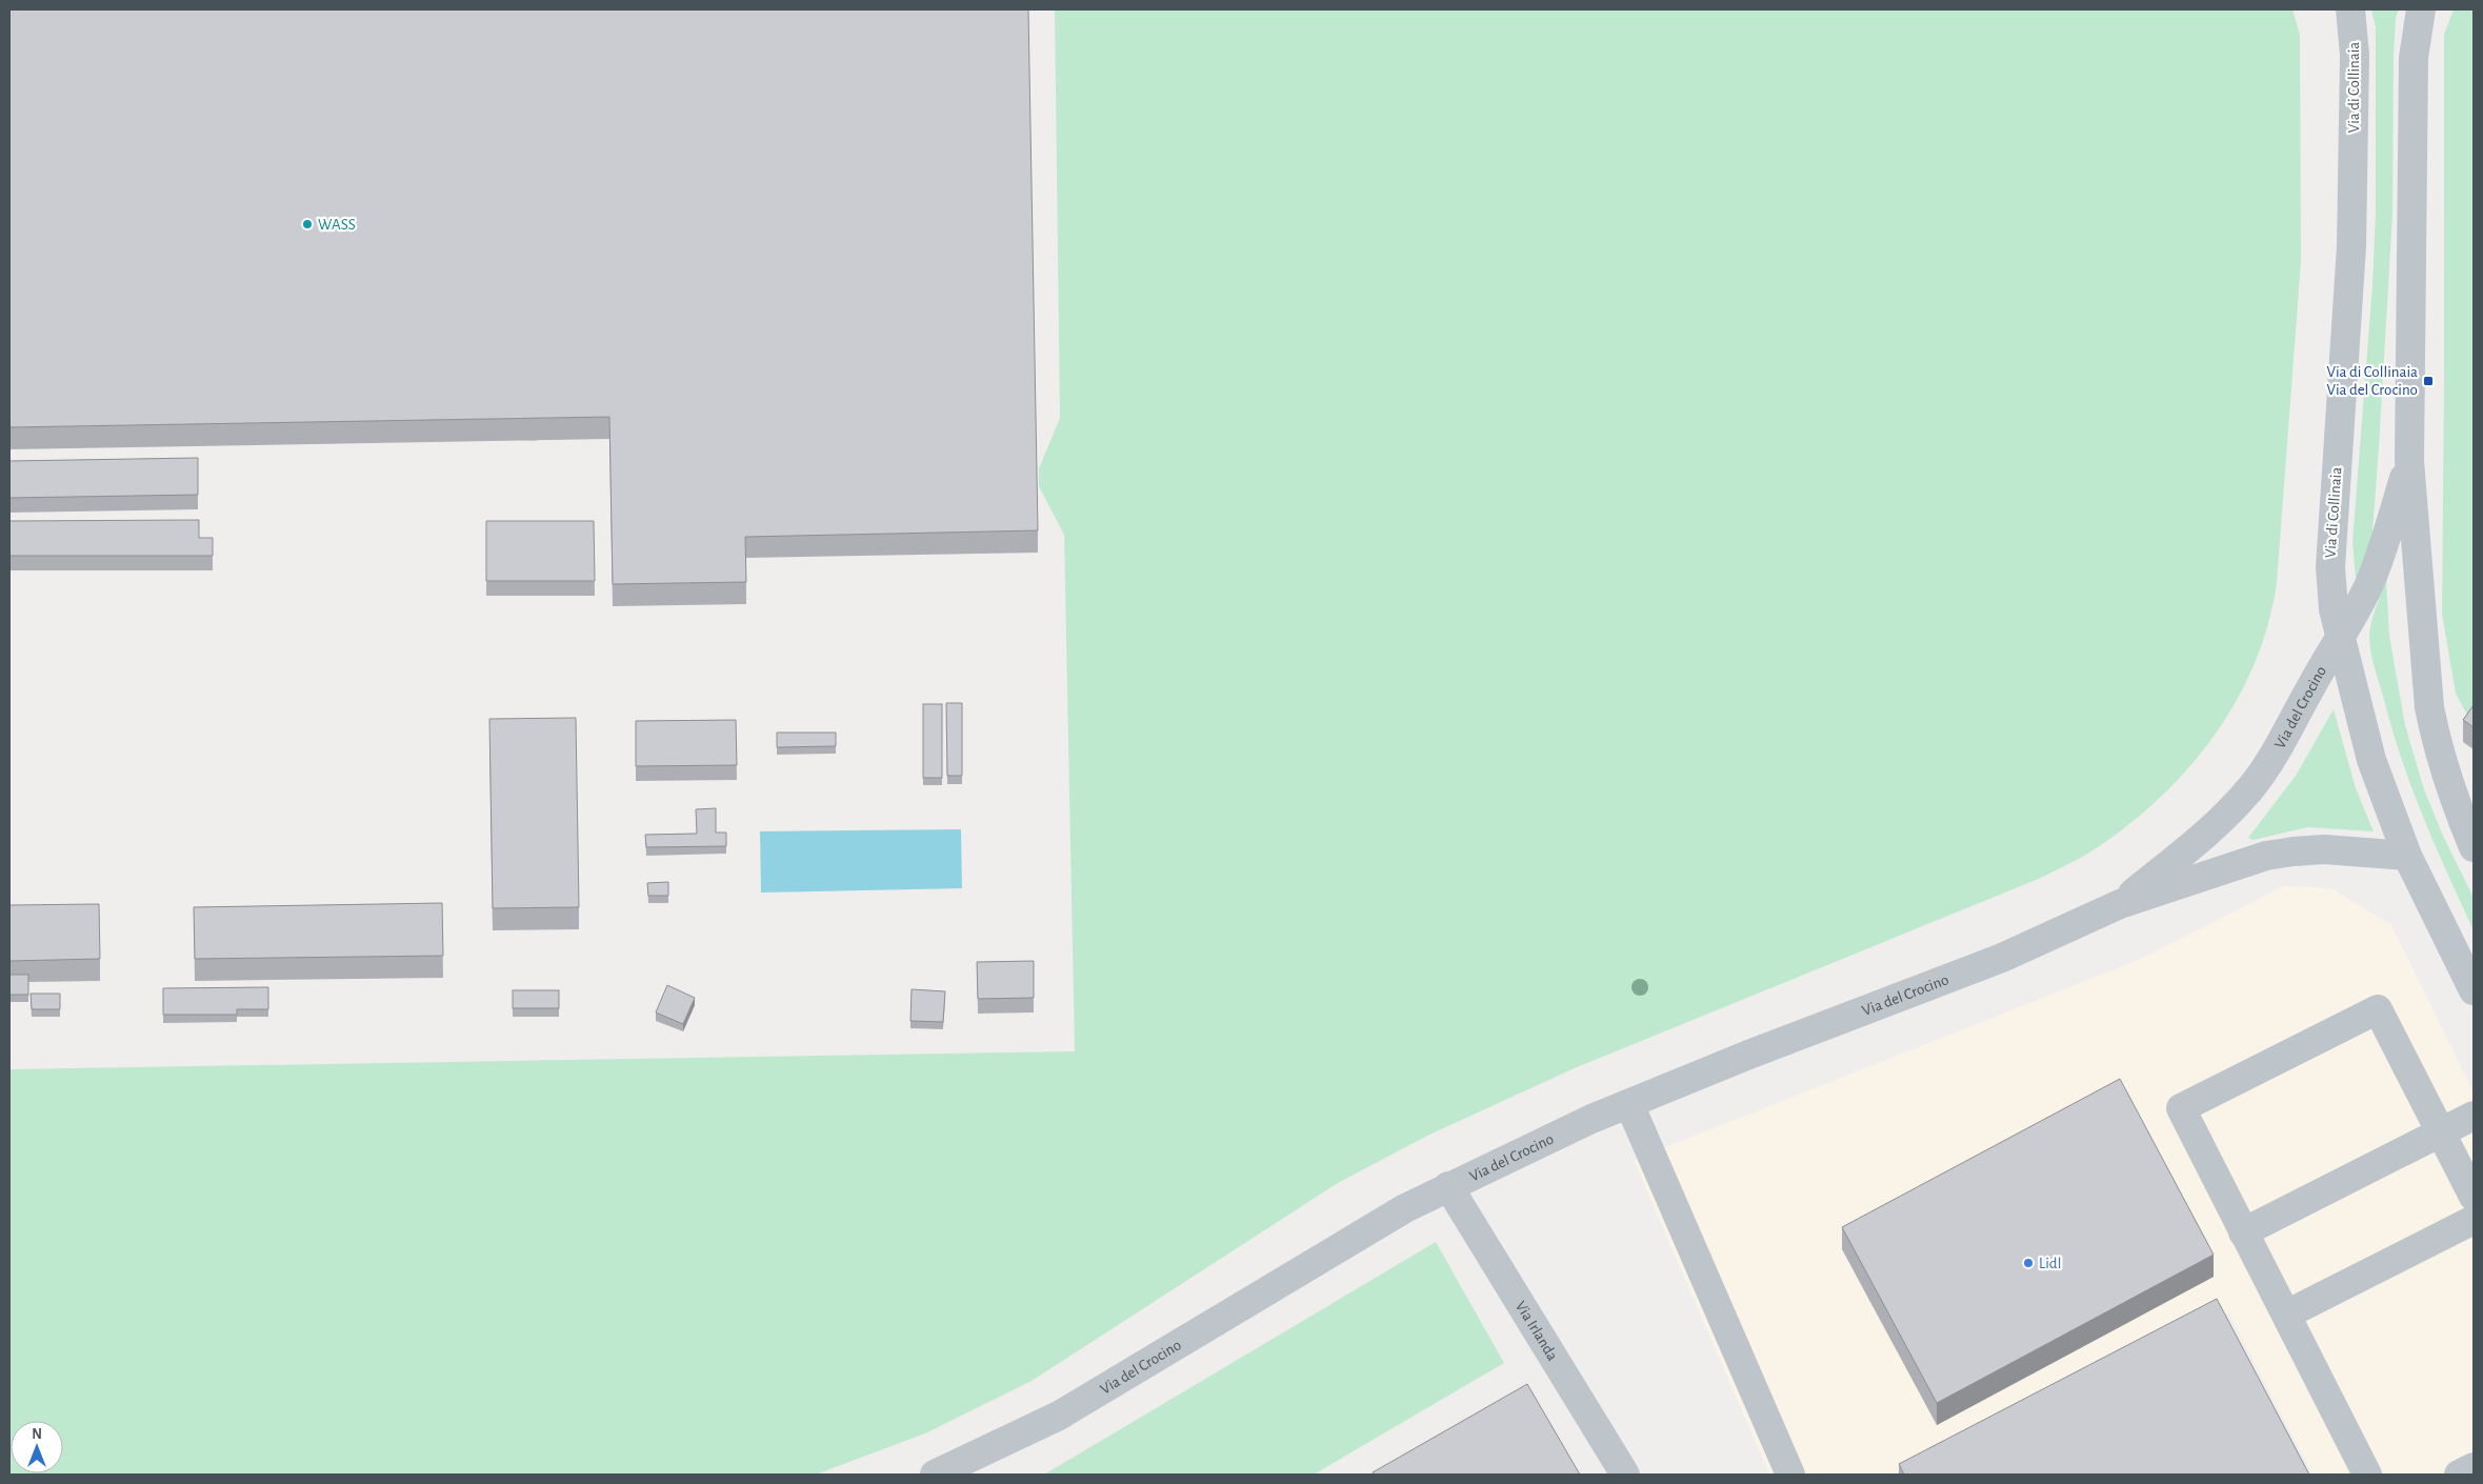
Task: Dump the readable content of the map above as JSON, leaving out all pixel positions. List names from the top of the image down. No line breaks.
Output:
{"streets":{"street":["Via di Collinaia","Via del Crocino","Via Irlanda"]},"crossings":[["Via di Collinaia","Via del Crocino"],["Via del Crocino","Via Irlanda"]],"places":{"other":["WASS","Lidl"],"transit":["Via di Collinaia Via del Crocino"]},"north":"top"}
